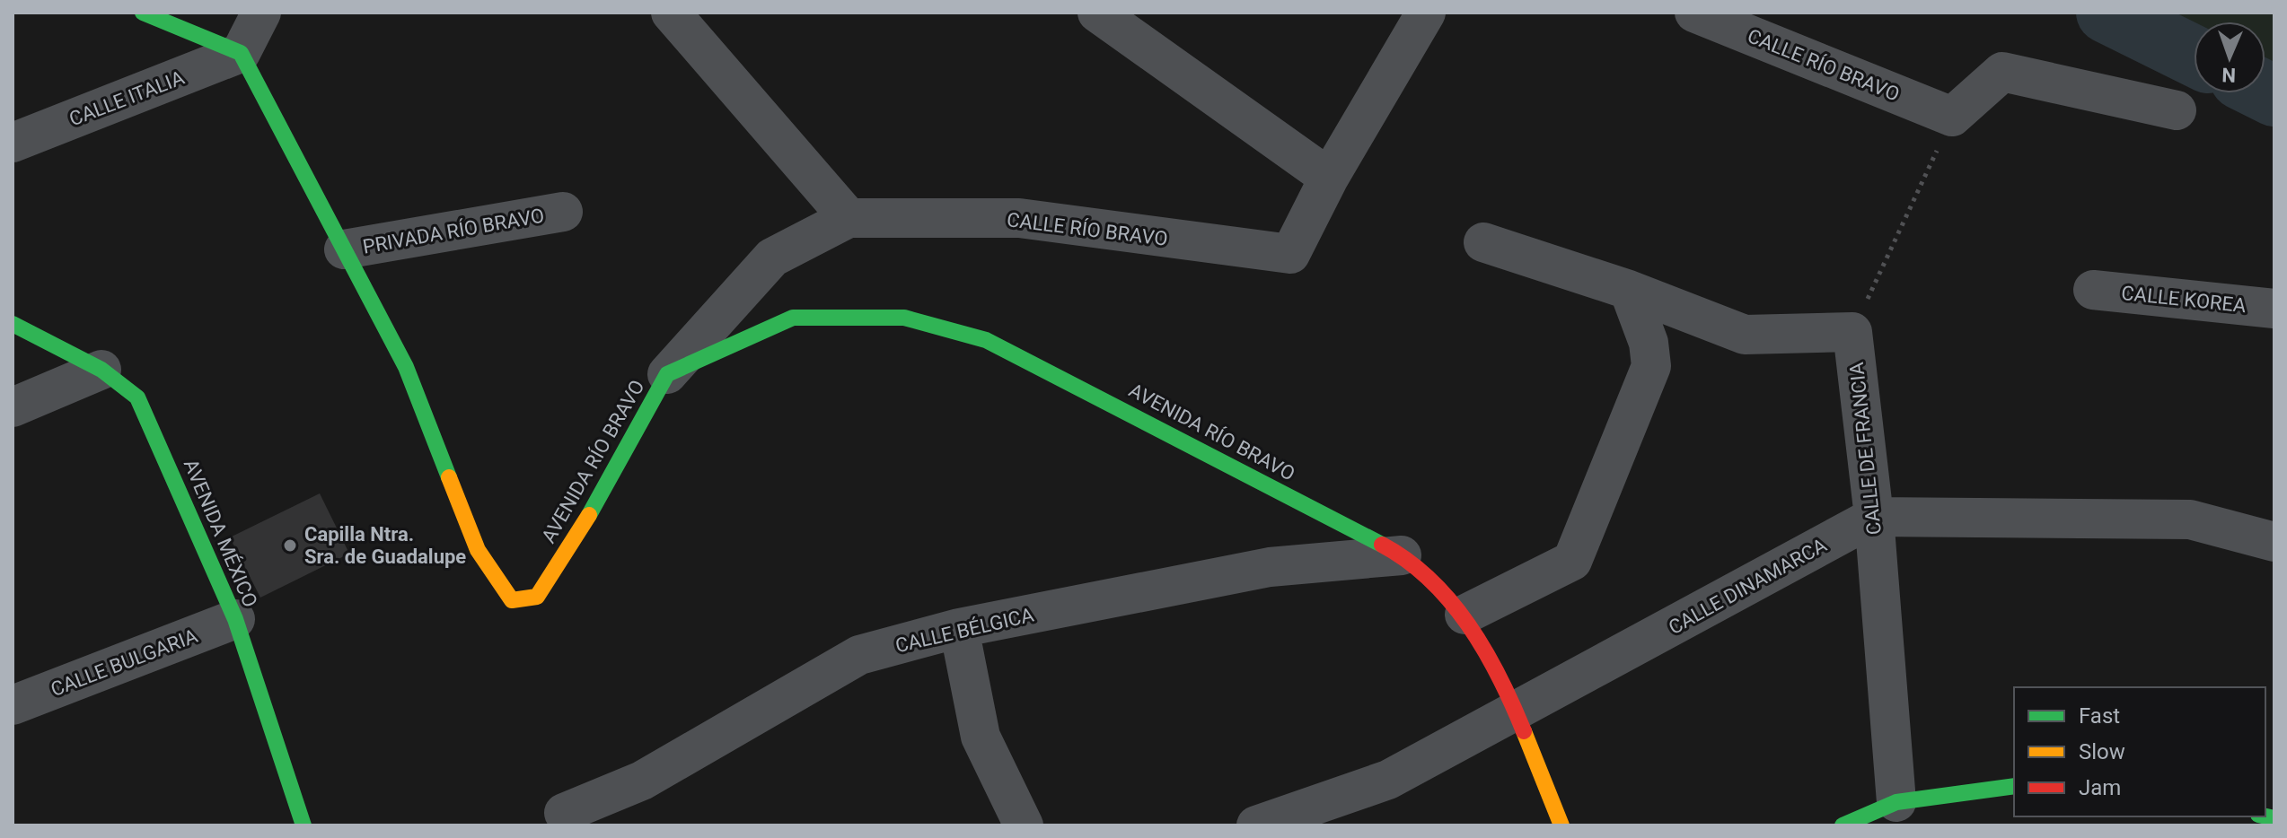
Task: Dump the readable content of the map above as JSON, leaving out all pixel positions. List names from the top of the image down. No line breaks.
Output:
{"streets":{"street":["CALLE RÍO BRAVO","CALLE ITALIA","PRIVADA RÍO BRAVO","CALLE KOREA","AVENIDA RÍO BRAVO","CALLE DE FRANCIA","AVENIDA MÉXICO","CALLE DINAMARCA","CALLE BÉLGICA","CALLE BULGARIA"]},"crossings":[["CALLE RÍO BRAVO","AVENIDA RÍO BRAVO"],["CALLE ITALIA","AVENIDA RÍO BRAVO"],["PRIVADA RÍO BRAVO","AVENIDA RÍO BRAVO"],["AVENIDA RÍO BRAVO","CALLE DINAMARCA"],["AVENIDA RÍO BRAVO","CALLE BÉLGICA"],["CALLE DE FRANCIA","CALLE DINAMARCA"],["AVENIDA MÉXICO","CALLE BULGARIA"]],"places":["Capilla Ntra. Sra. de Guadalupe"],"legend":["Fast","Slow","Jam"],"north":"bottom"}
